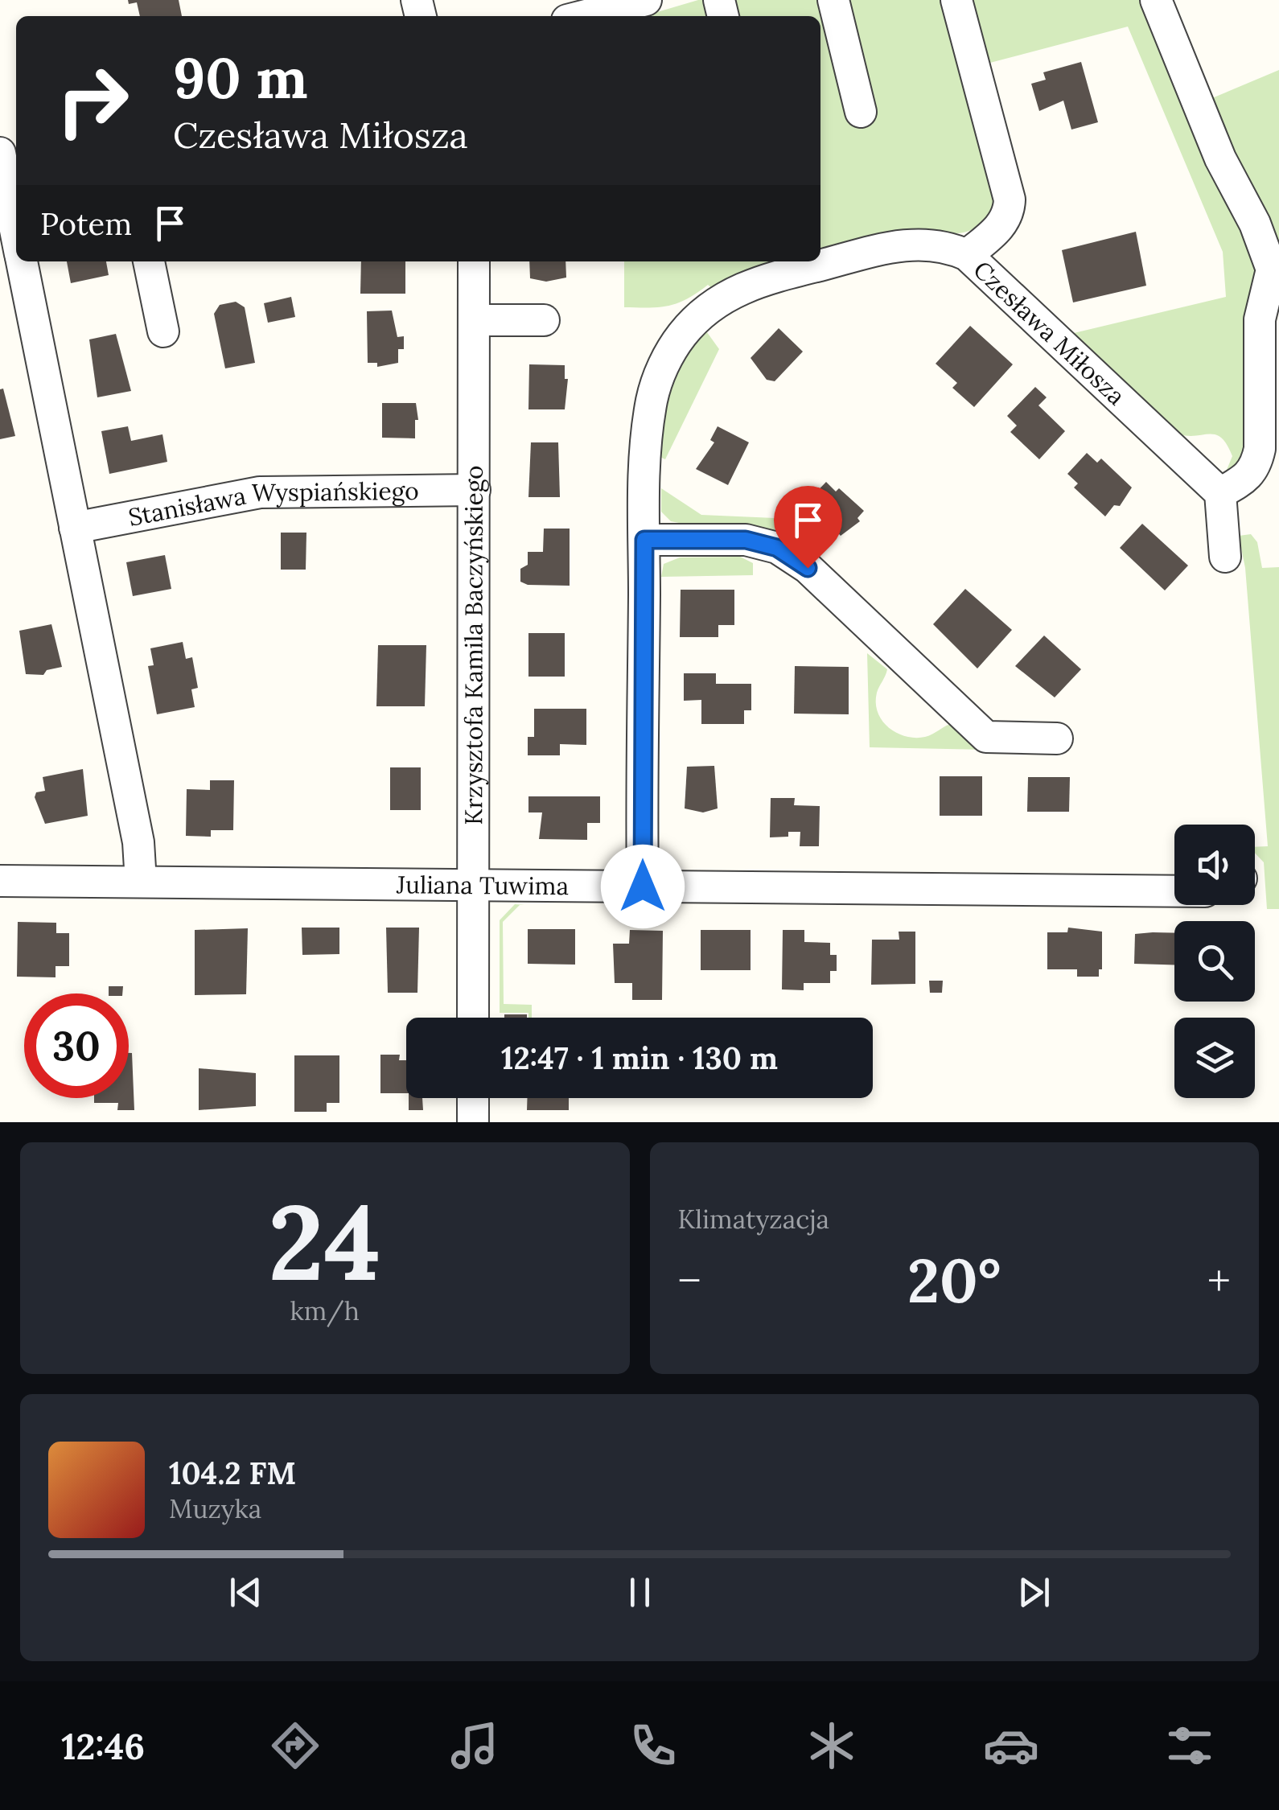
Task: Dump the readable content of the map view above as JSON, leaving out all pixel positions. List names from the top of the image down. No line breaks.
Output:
{"streets":{"street":["Czesława Miłosza","Stanisława Wyspiańskiego","Krzysztofa Kamila Baczyńskiego","Juliana Tuwima"]},"crossings":[["Czesława Miłosza","Juliana Tuwima"],["Stanisława Wyspiańskiego","Krzysztofa Kamila Baczyńskiego"],["Krzysztofa Kamila Baczyńskiego","Juliana Tuwima"]],"page":{"turn":["90 m","Czesława Miłosza"],"then":"Potem","limit":"30","trip":"12:47 · 1 min · 130 m","tile":[["24","km/h"],"Klimatyzacja"],"heat":["−","20°","+"],"song":["104.2 FM","Muzyka"],"tabs":"12:46"}}
